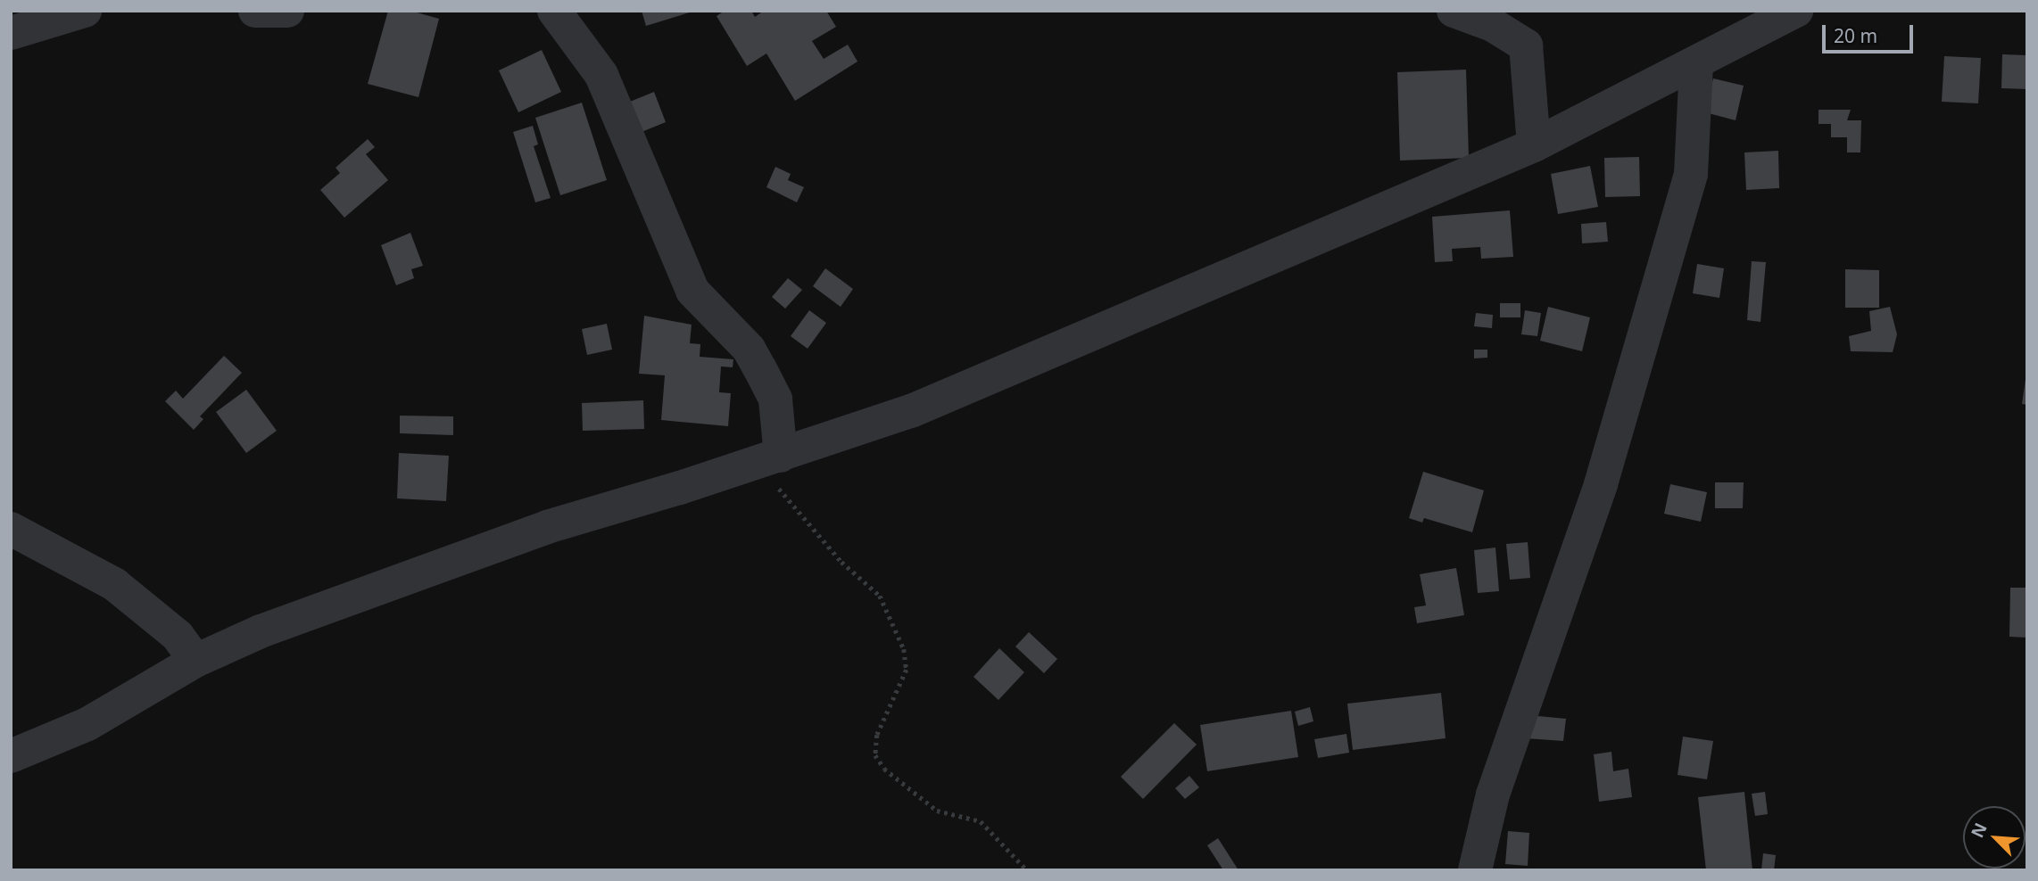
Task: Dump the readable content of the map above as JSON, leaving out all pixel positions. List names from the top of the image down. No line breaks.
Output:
{"scale_bar":"20 m","north":"top left"}
